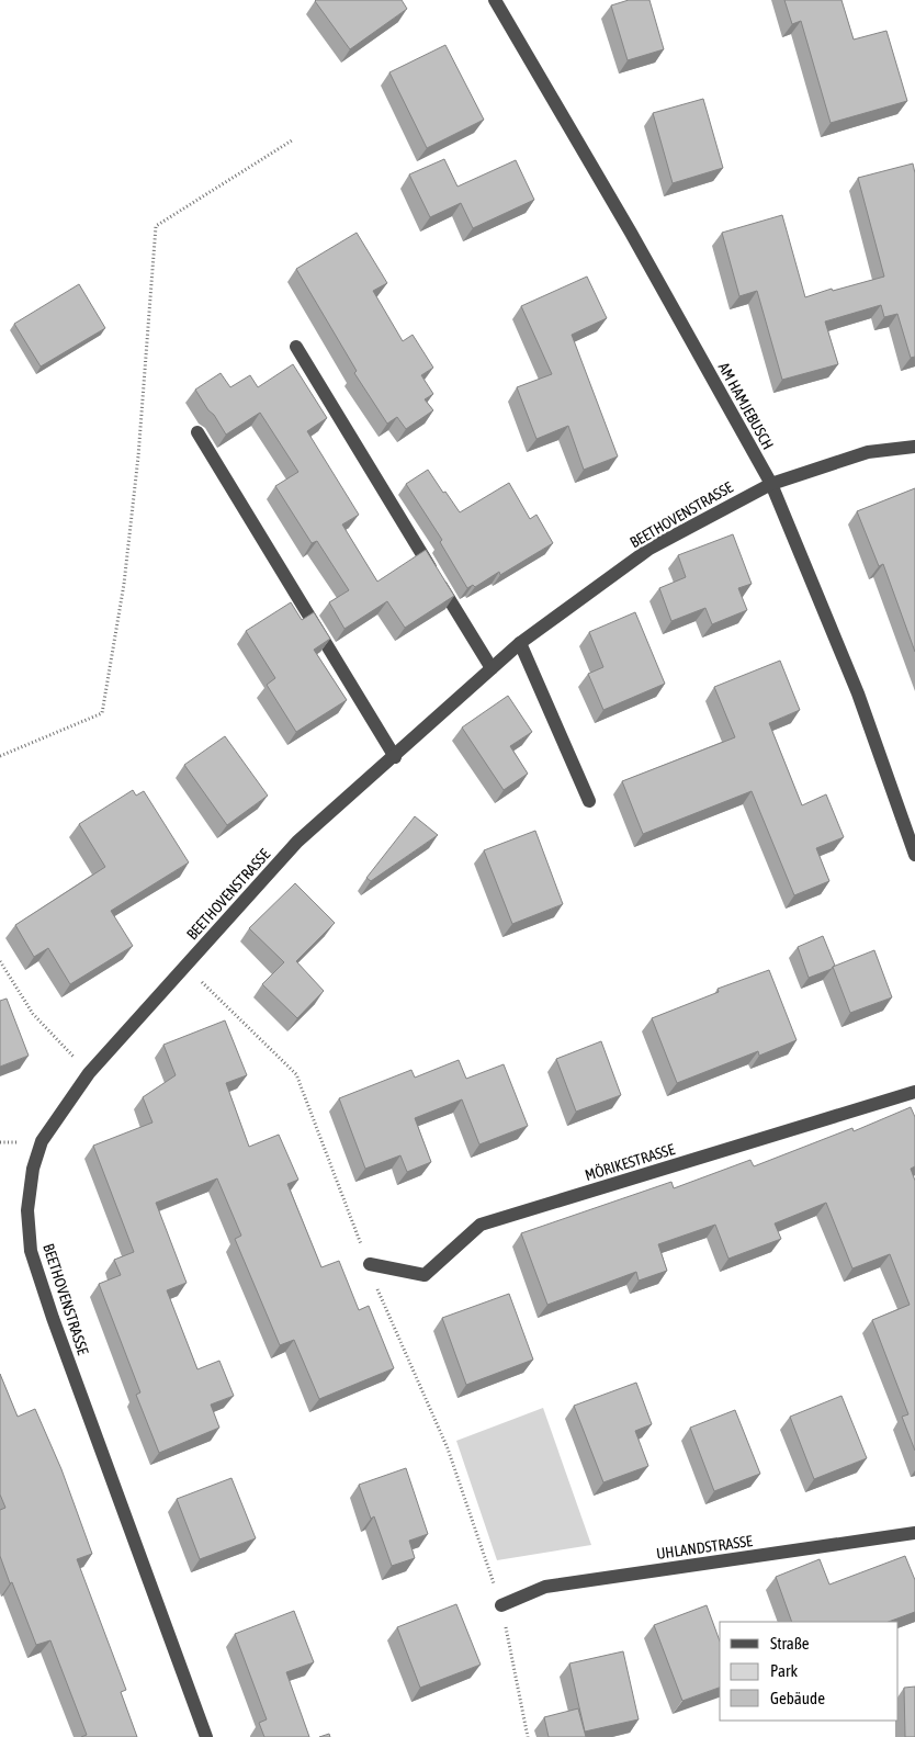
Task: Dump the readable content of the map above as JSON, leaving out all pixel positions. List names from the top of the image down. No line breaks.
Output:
{"streets":{"street":["AM HAMJEBUSCH","BEETHOVENSTRASSE","MÖRIKESTRASSE","UHLANDSTRASSE"]},"crossings":[["AM HAMJEBUSCH","BEETHOVENSTRASSE"]],"legend":["Straße","Park","Gebäude"]}
